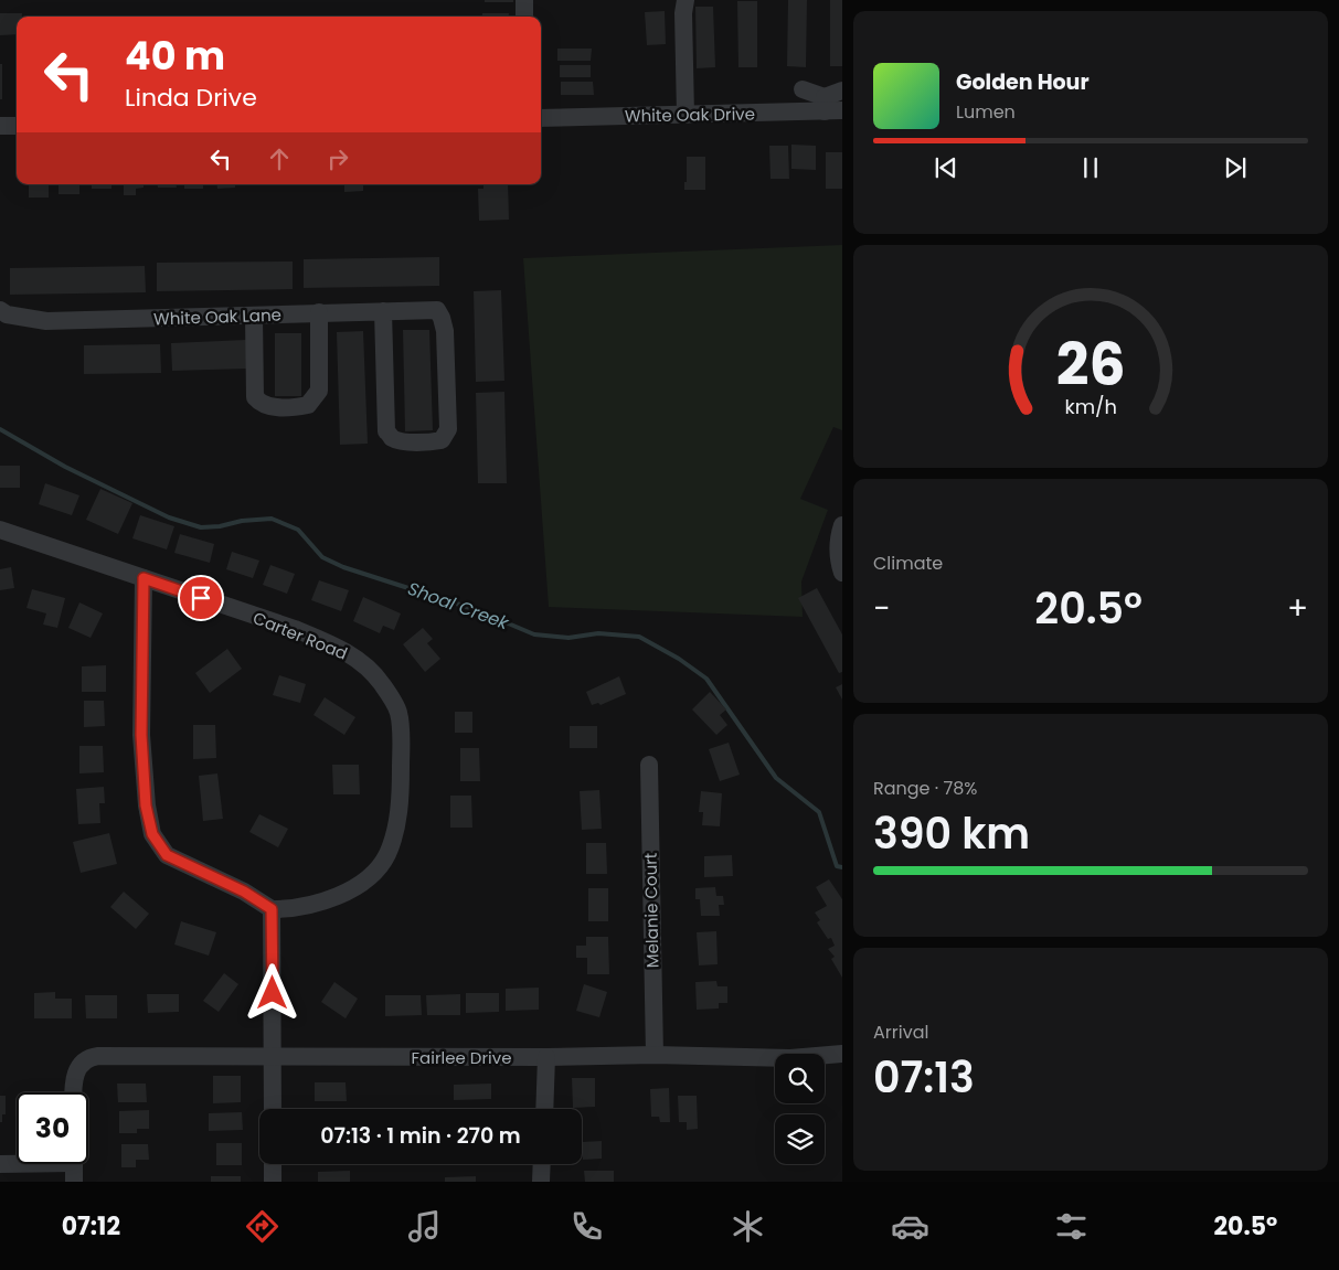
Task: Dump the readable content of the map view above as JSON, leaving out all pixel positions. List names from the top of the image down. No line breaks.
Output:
{"streets":{"street":["White Oak Drive","White Oak Lane","Carter Road","Melanie Court","Fairlee Drive"]},"crossings":[["Melanie Court","Fairlee Drive"]],"water":["Shoal Creek"],"page":{"turn":["40 m","Linda Drive"],"song":["Golden Hour","Lumen"],"tile":["Climate",["Range · 78%","390 km"],["Arrival","07:13"]],"heat":["−","20.5°","+"],"limit":"30","trip":"07:13 · 1 min · 270 m","tabs":["07:12","20.5°"],"gauge":["26","km/h"]}}
